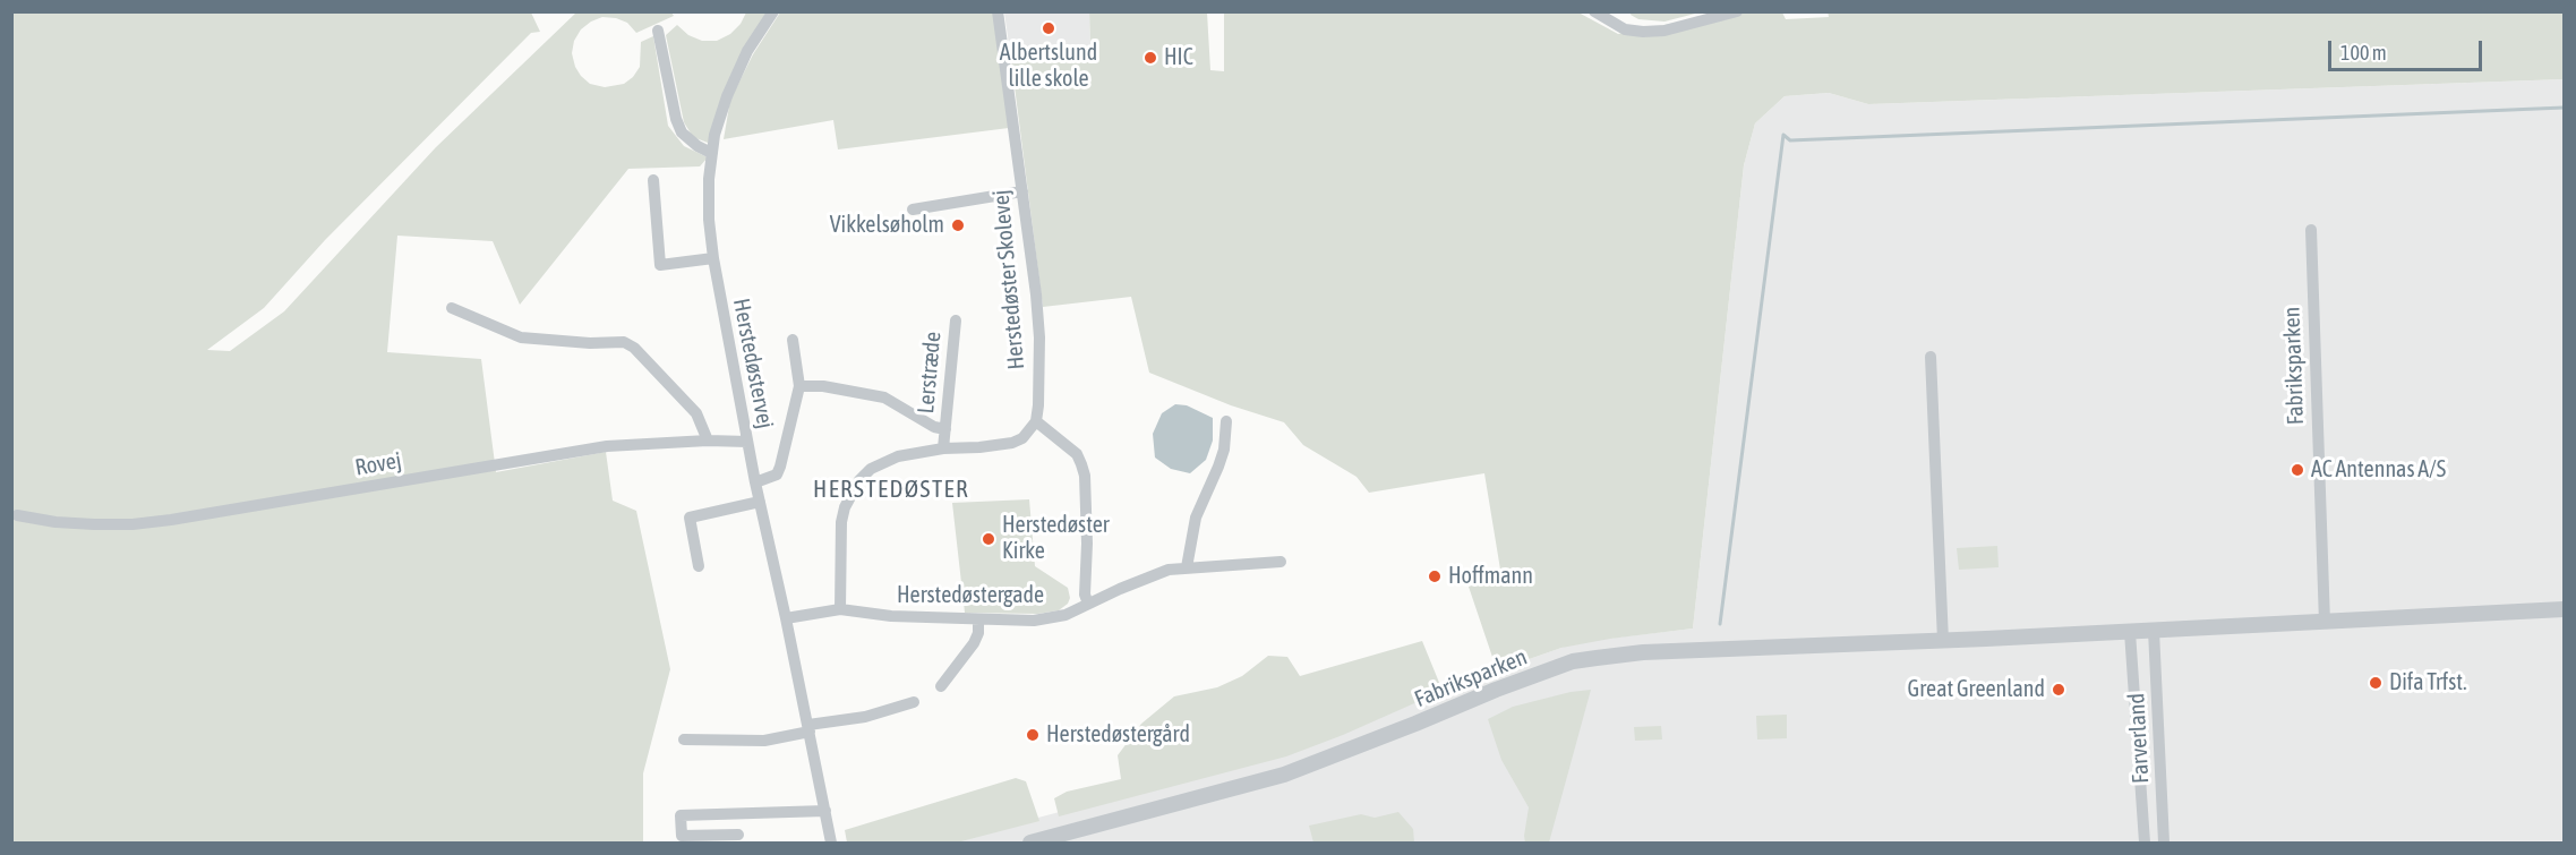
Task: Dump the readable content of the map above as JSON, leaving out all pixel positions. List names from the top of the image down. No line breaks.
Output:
{"streets":{"street":["Herstedøster Skolevej","Herstedøstervej","Fabriksparken","Lerstræde","Rovej","Herstedøstergade","Farverland"]},"crossings":[["Herstedøstervej","Rovej"],["Herstedøstervej","Herstedøstergade"],["Fabriksparken","Farverland"]],"districts":["HERSTEDØSTER"],"places":["Albertslund lille skole","HIC","Vikkelsøholm","AC Antennas A/S","Herstedøster Kirke","Hoffmann","Difa Trfst.","Great Greenland","Herstedøstergård"],"scale_bar":"100 m"}
